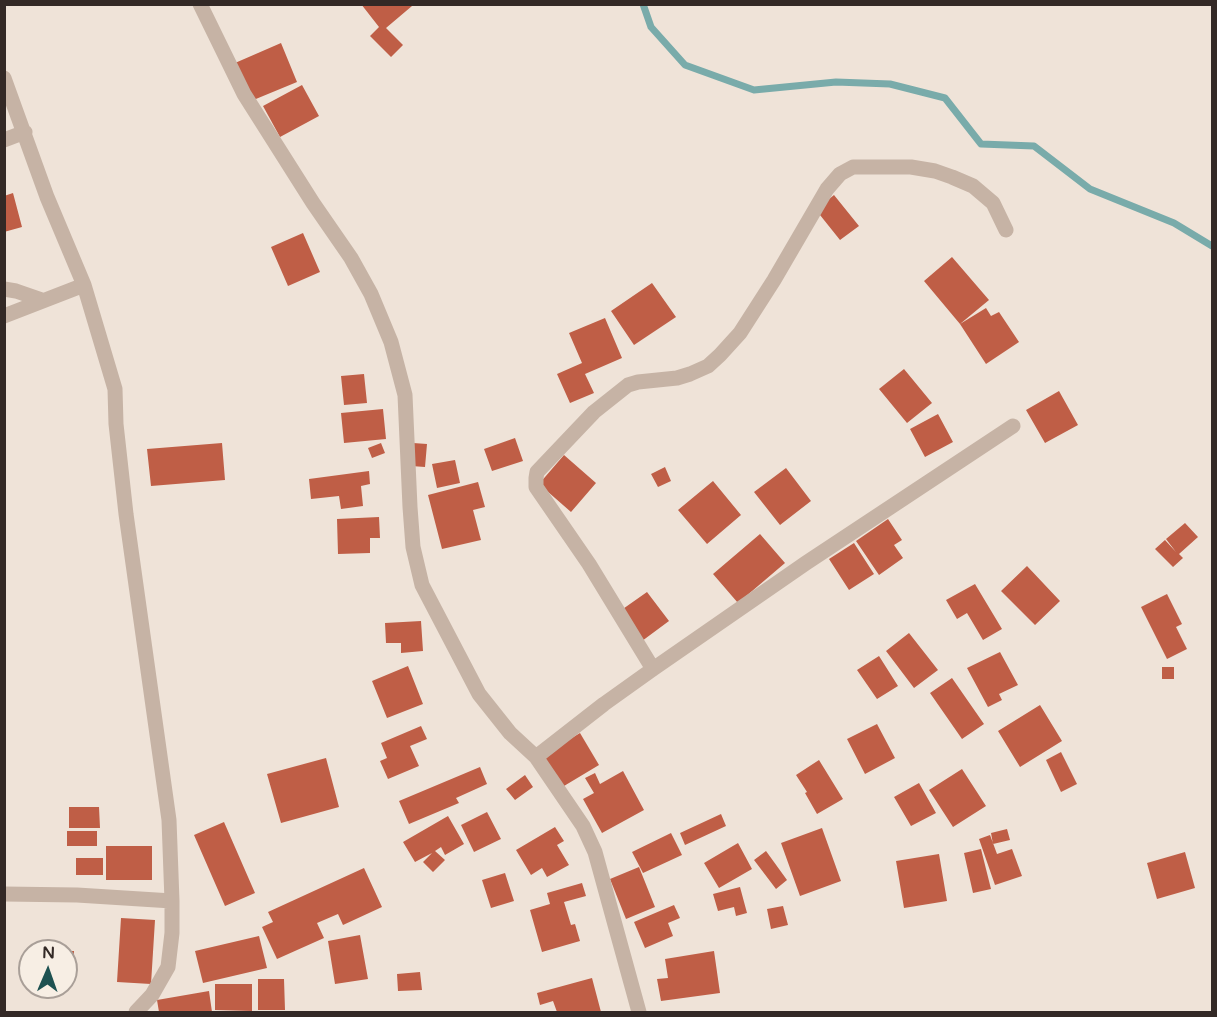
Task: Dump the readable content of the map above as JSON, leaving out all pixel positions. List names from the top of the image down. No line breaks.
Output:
{"north":"top"}
